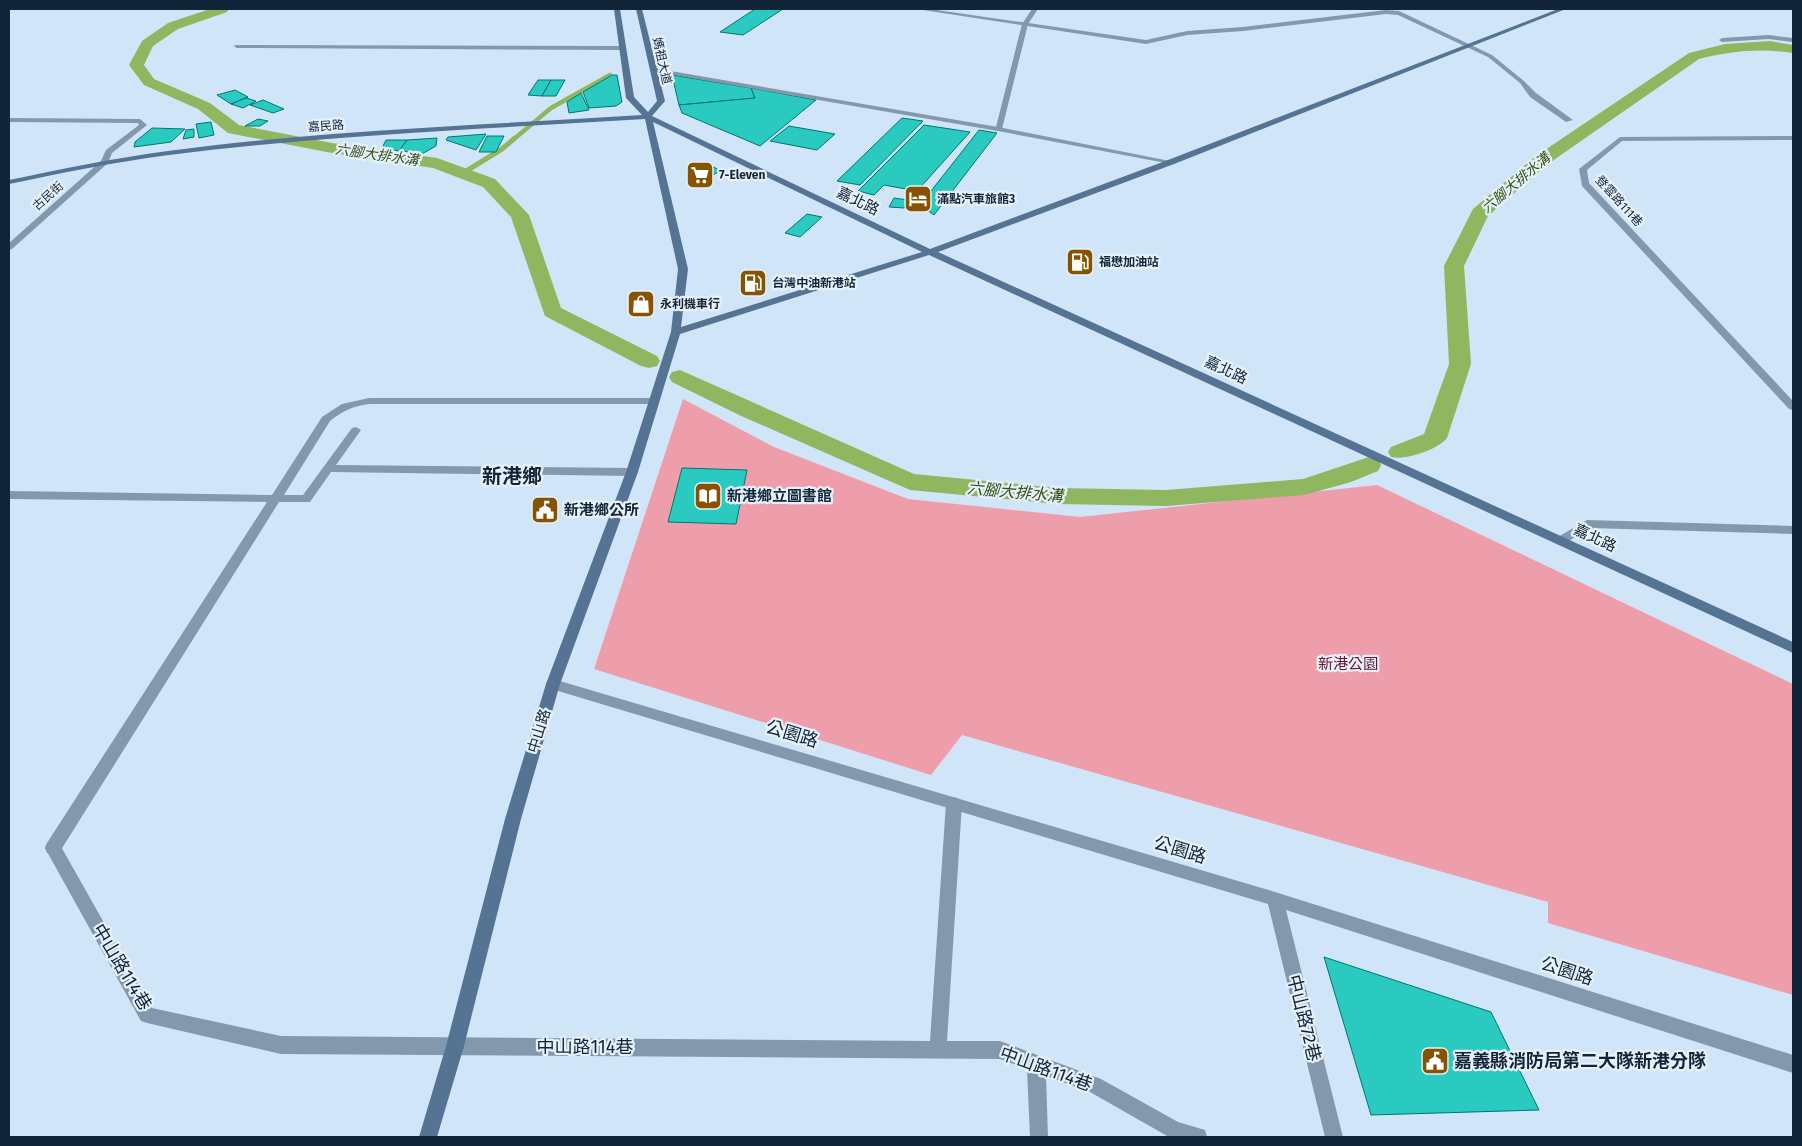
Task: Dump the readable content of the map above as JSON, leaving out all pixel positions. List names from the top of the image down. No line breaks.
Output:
{"streets":{"main road":["媽祖大道","嘉民路","嘉北路","中山路"],"street":["古民街","登雲路111巷","公園路","中山路114巷","中山路72巷"]},"crossings":[["媽祖大道","嘉民路"],["媽祖大道","嘉北路"],["媽祖大道","中山路"],["嘉民路","古民街"],["嘉民路","嘉北路"],["嘉民路","中山路"],["嘉北路","中山路"],["中山路","公園路"],["中山路","中山路114巷"],["公園路","中山路72巷"]],"districts":["新港鄉"],"water":["六腳大排水溝"],"parks":["新港公園"],"places":{"supermarket":["7-Eleven"],"hotel":["滿點汽車旅館3"],"fuel station":["福懋加油站","台灣中油新港站"],"shop":["永利機車行"],"library":["新港鄉立圖書館"],"public building":["新港鄉公所","嘉義縣消防局第二大隊新港分隊"]}}
